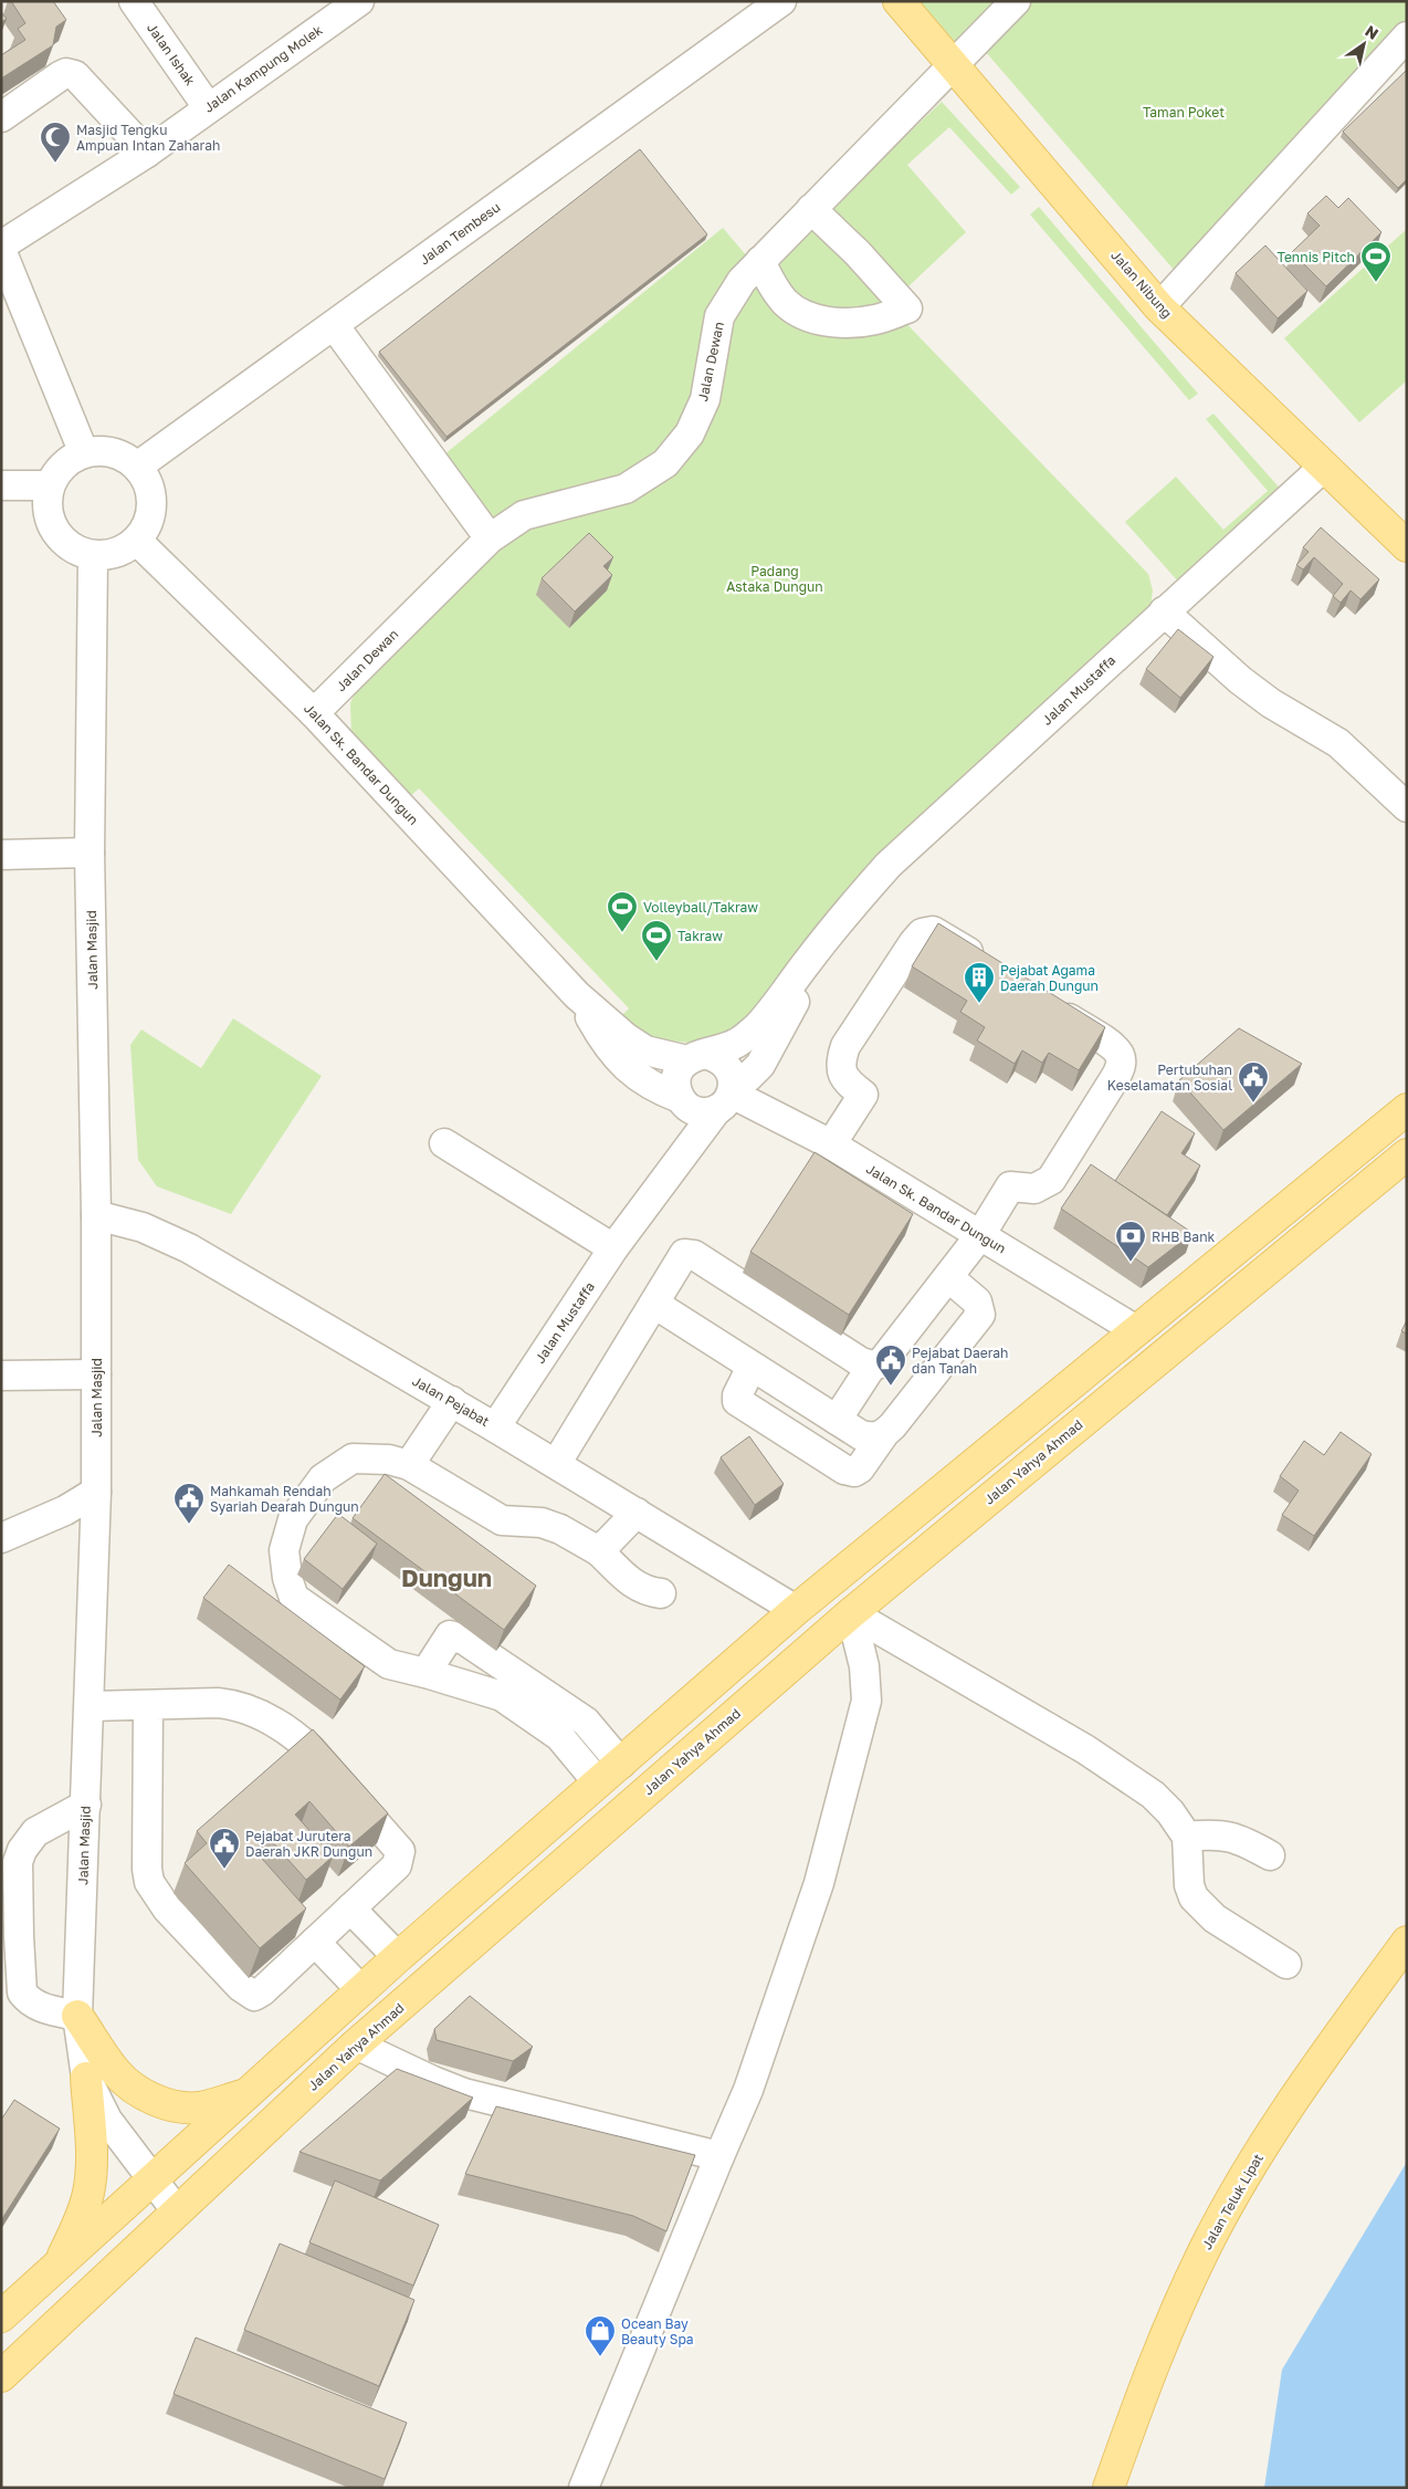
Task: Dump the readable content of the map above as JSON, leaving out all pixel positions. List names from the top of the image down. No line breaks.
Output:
{"streets":{"main road":["Jalan Nibung","Jalan Yahya Ahmad","Jalan Teluk Lipat"],"street":["Jalan Ishak","Jalan Kampung Molek","Jalan Tembesu","Jalan Dewan","Jalan Mustaffa","Jalan Sk. Bandar Dungun","Jalan Masjid","Jalan Pejabat"]},"crossings":[["Jalan Ishak","Jalan Kampung Molek"],["Jalan Tembesu","Jalan Sk. Bandar Dungun"],["Jalan Tembesu","Jalan Masjid"],["Jalan Nibung","Jalan Dewan"],["Jalan Nibung","Jalan Mustaffa"],["Jalan Dewan","Jalan Sk. Bandar Dungun"],["Jalan Mustaffa","Jalan Sk. Bandar Dungun"],["Jalan Mustaffa","Jalan Pejabat"],["Jalan Sk. Bandar Dungun","Jalan Masjid"],["Jalan Masjid","Jalan Pejabat"],["Jalan Masjid","Jalan Yahya Ahmad"]],"districts":["Dungun"],"parks":["Taman Poket","Padang Astaka Dungun"],"places":{"mosque":["Masjid Tengku Ampuan Intan Zaharah"],"sports":["Tennis Pitch","Volleyball/Takraw","Takraw"],"building":["Pejabat Agama Daerah Dungun"],"public building":["Pertubuhan Keselamatan Sosial","Pejabat Daerah dan Tanah","Mahkamah Rendah Syariah Dearah Dungun","Pejabat Jurutera Daerah JKR Dungun"],"bank":["RHB Bank"],"shop":["Ocean Bay Beauty Spa"]},"north":"top right"}
